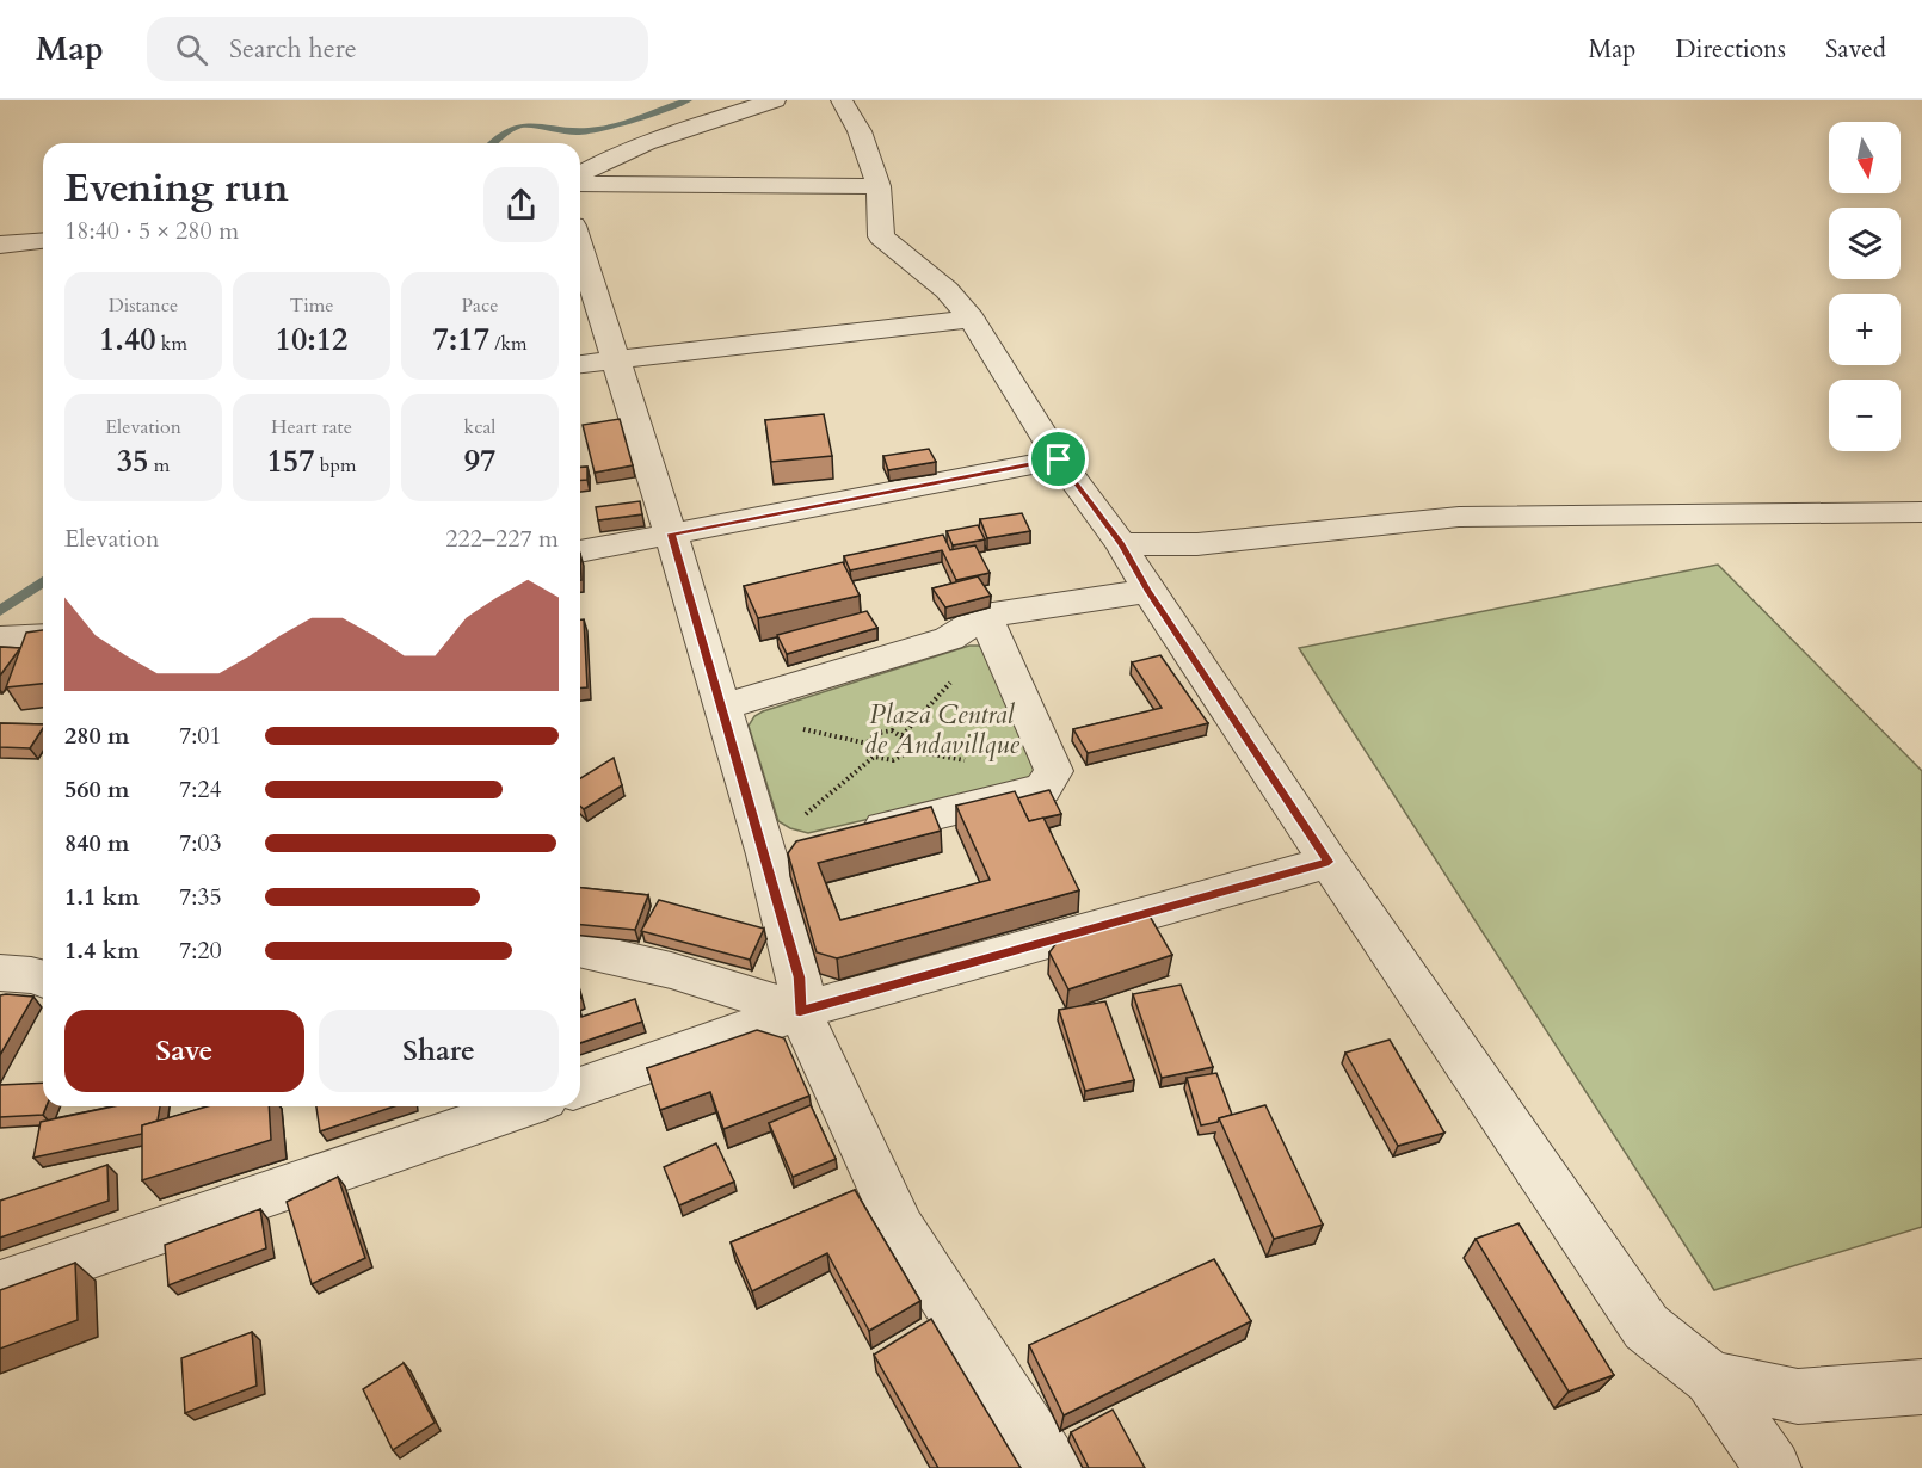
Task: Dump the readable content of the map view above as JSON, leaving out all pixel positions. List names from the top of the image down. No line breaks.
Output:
{"parks":["Plaza Central de Andavillque"],"north":"bottom","page":{"header":"Map","search":"Search here","nav":["Map","Directions","Saved"],"map_buttons":["+","−"],"heading":["Evening run","18:40 · 5 × 280 m"],"stats":[["Distance","1.40 km"],["Time","10:12"],["Pace","7:17 /km"],["Elevation","35 m"],["Heart rate","157 bpm"],["kcal","97"]],"chart":["Elevation","222–227 m"],"list":[{"name":"280 m","note":"7:01"},{"name":"560 m","note":"7:24"},{"name":"840 m","note":"7:03"},{"name":"1.1 km","note":"7:35"},{"name":"1.4 km","note":"7:20"}],"buttons":["Save","Share"]}}
